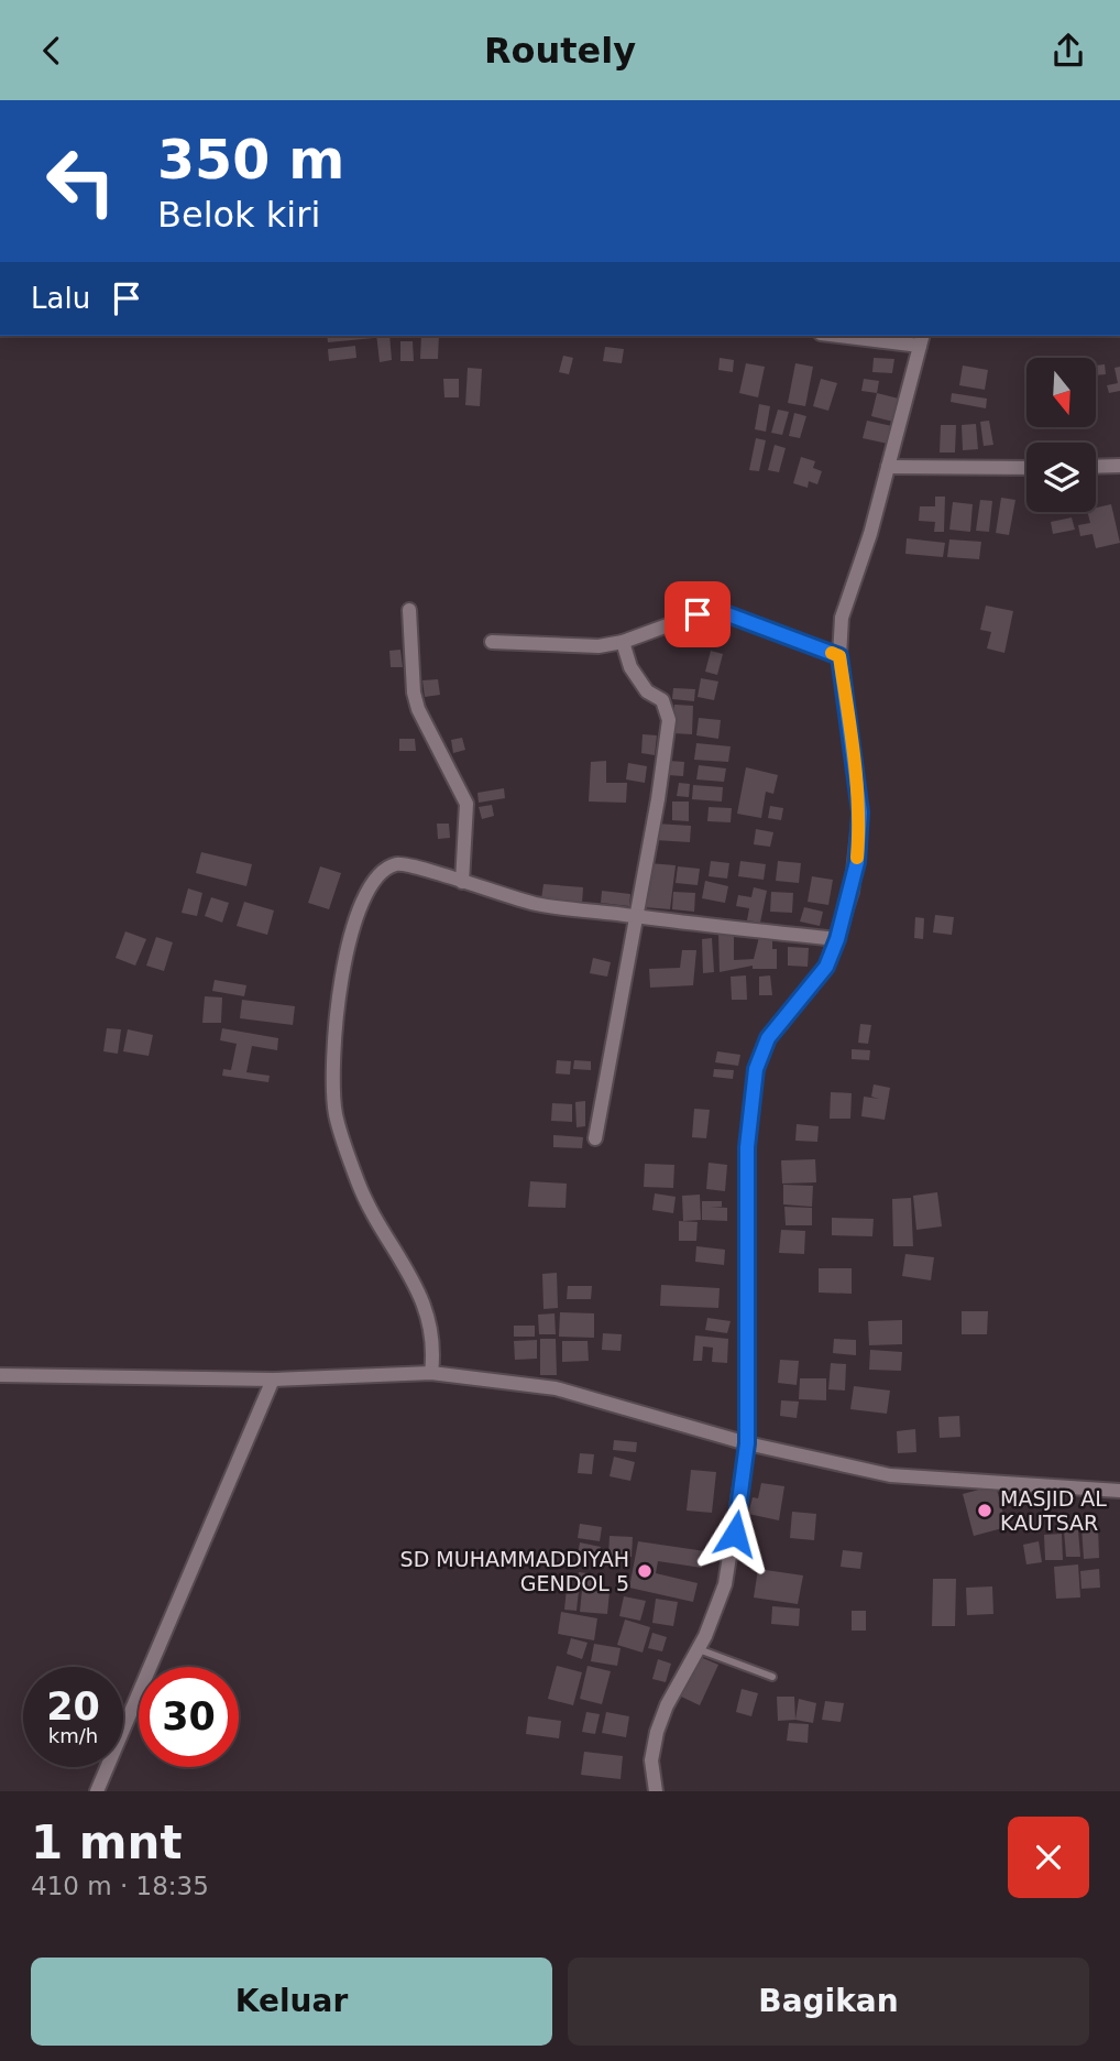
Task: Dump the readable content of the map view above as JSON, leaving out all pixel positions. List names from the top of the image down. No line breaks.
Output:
{"places":["MASJID AL KAUTSAR","SD MUHAMMADDIYAH GENDOL 5"],"north":"bottom","page":{"header":"Routely","turn":["350 m","Belok kiri"],"then":"Lalu","speed":"20 km/h","limit":"30","heading":["1 mnt","410 m · 18:35"],"buttons":["Keluar","Bagikan"]}}
